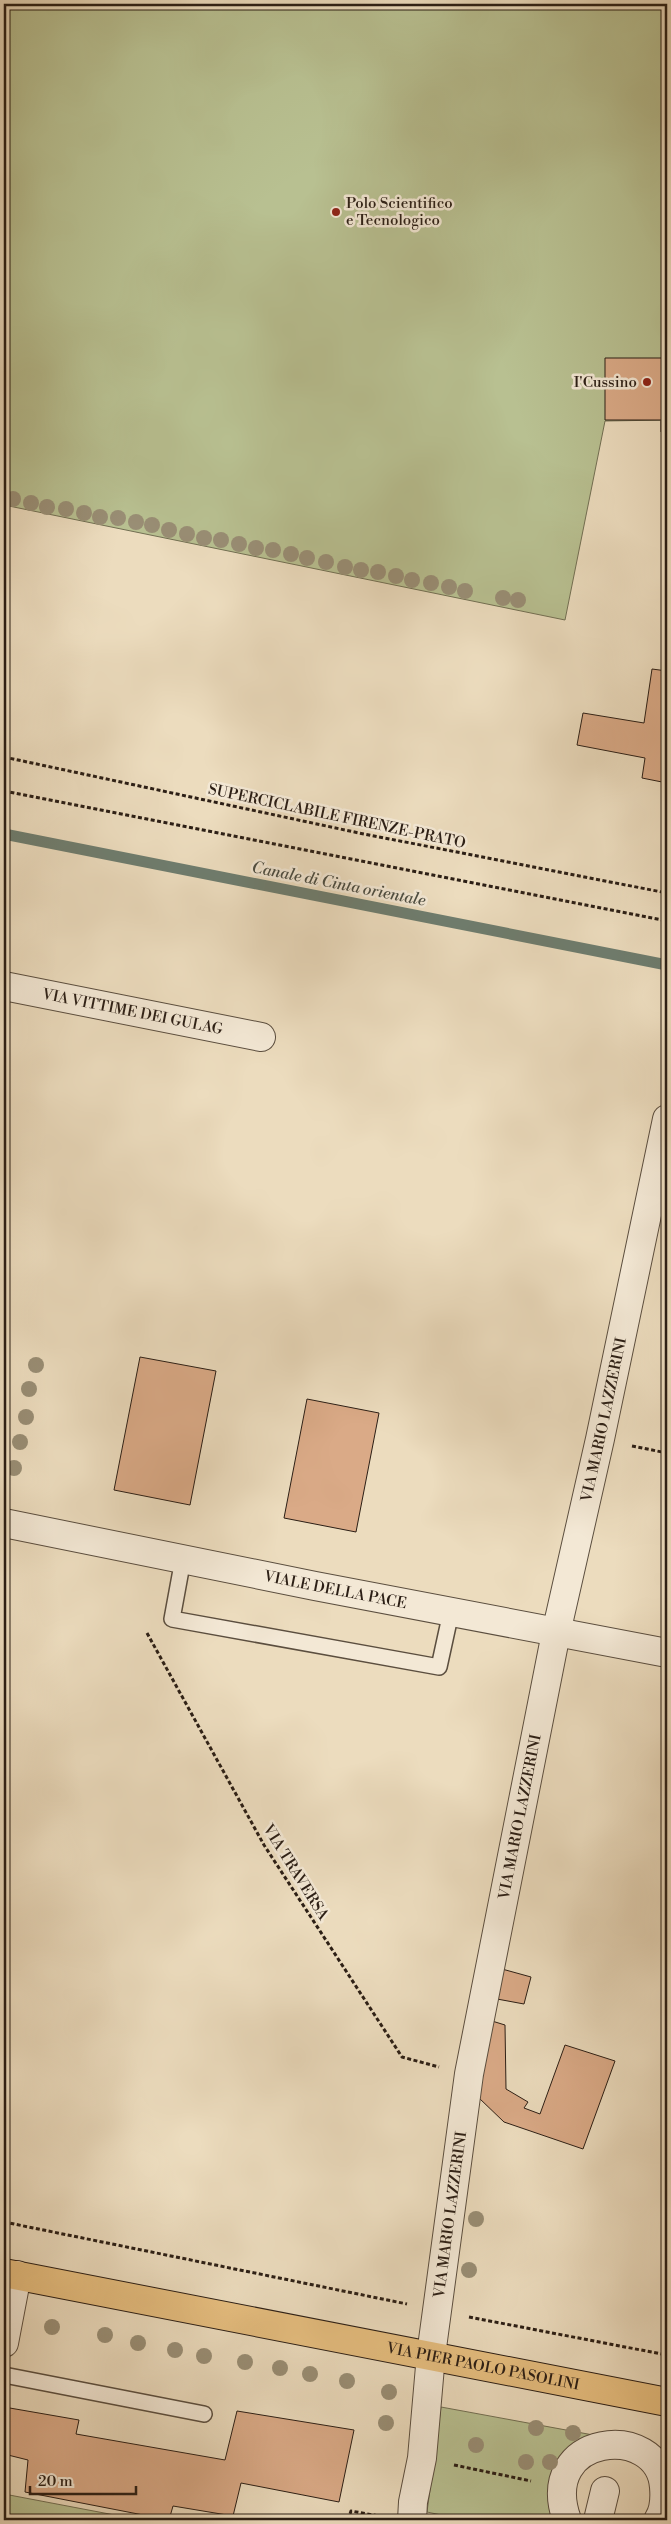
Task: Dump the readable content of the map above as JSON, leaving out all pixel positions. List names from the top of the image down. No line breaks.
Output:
{"streets":{"main road":["VIA PIER PAOLO PASOLINI"],"street":["VIA VITTIME DEI GULAG","VIA MARIO LAZZERINI","VIALE DELLA PACE"],"path":["SUPERCICLABILE FIRENZE-PRATO","VIA TRAVERSA"]},"crossings":[["VIA MARIO LAZZERINI","VIALE DELLA PACE"],["VIA MARIO LAZZERINI","VIA TRAVERSA"],["VIA MARIO LAZZERINI","VIA PIER PAOLO PASOLINI"]],"water":["Canale di Cinta orientale"],"places":["Polo Scientifico e Tecnologico","I'Cussino"],"scale_bar":"20 m"}
